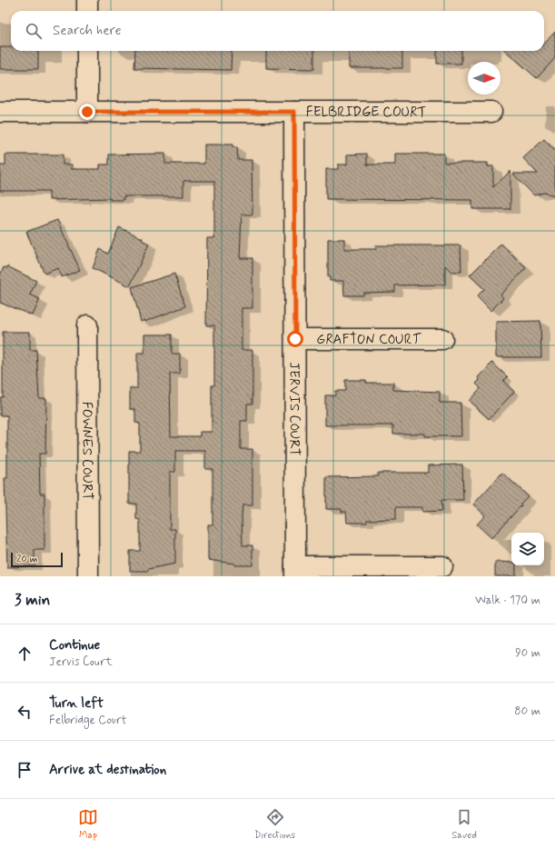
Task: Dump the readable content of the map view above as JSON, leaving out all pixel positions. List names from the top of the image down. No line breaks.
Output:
{"streets":{"street":["FELBRIDGE COURT","GRAFTON COURT","JERVIS COURT","FOWNES COURT"]},"crossings":[["FELBRIDGE COURT","JERVIS COURT"],["GRAFTON COURT","JERVIS COURT"]],"scale_bar":"20 m","north":"right","page":{"search":"Search here","scale":"20 m","heading":["3 min","Walk · 170 m"],"list":[["Continue","Jervis Court","90 m"],["Turn left","Felbridge Court","80 m"],"Arrive at destination"],"nav":["Map","Directions","Saved"]}}
